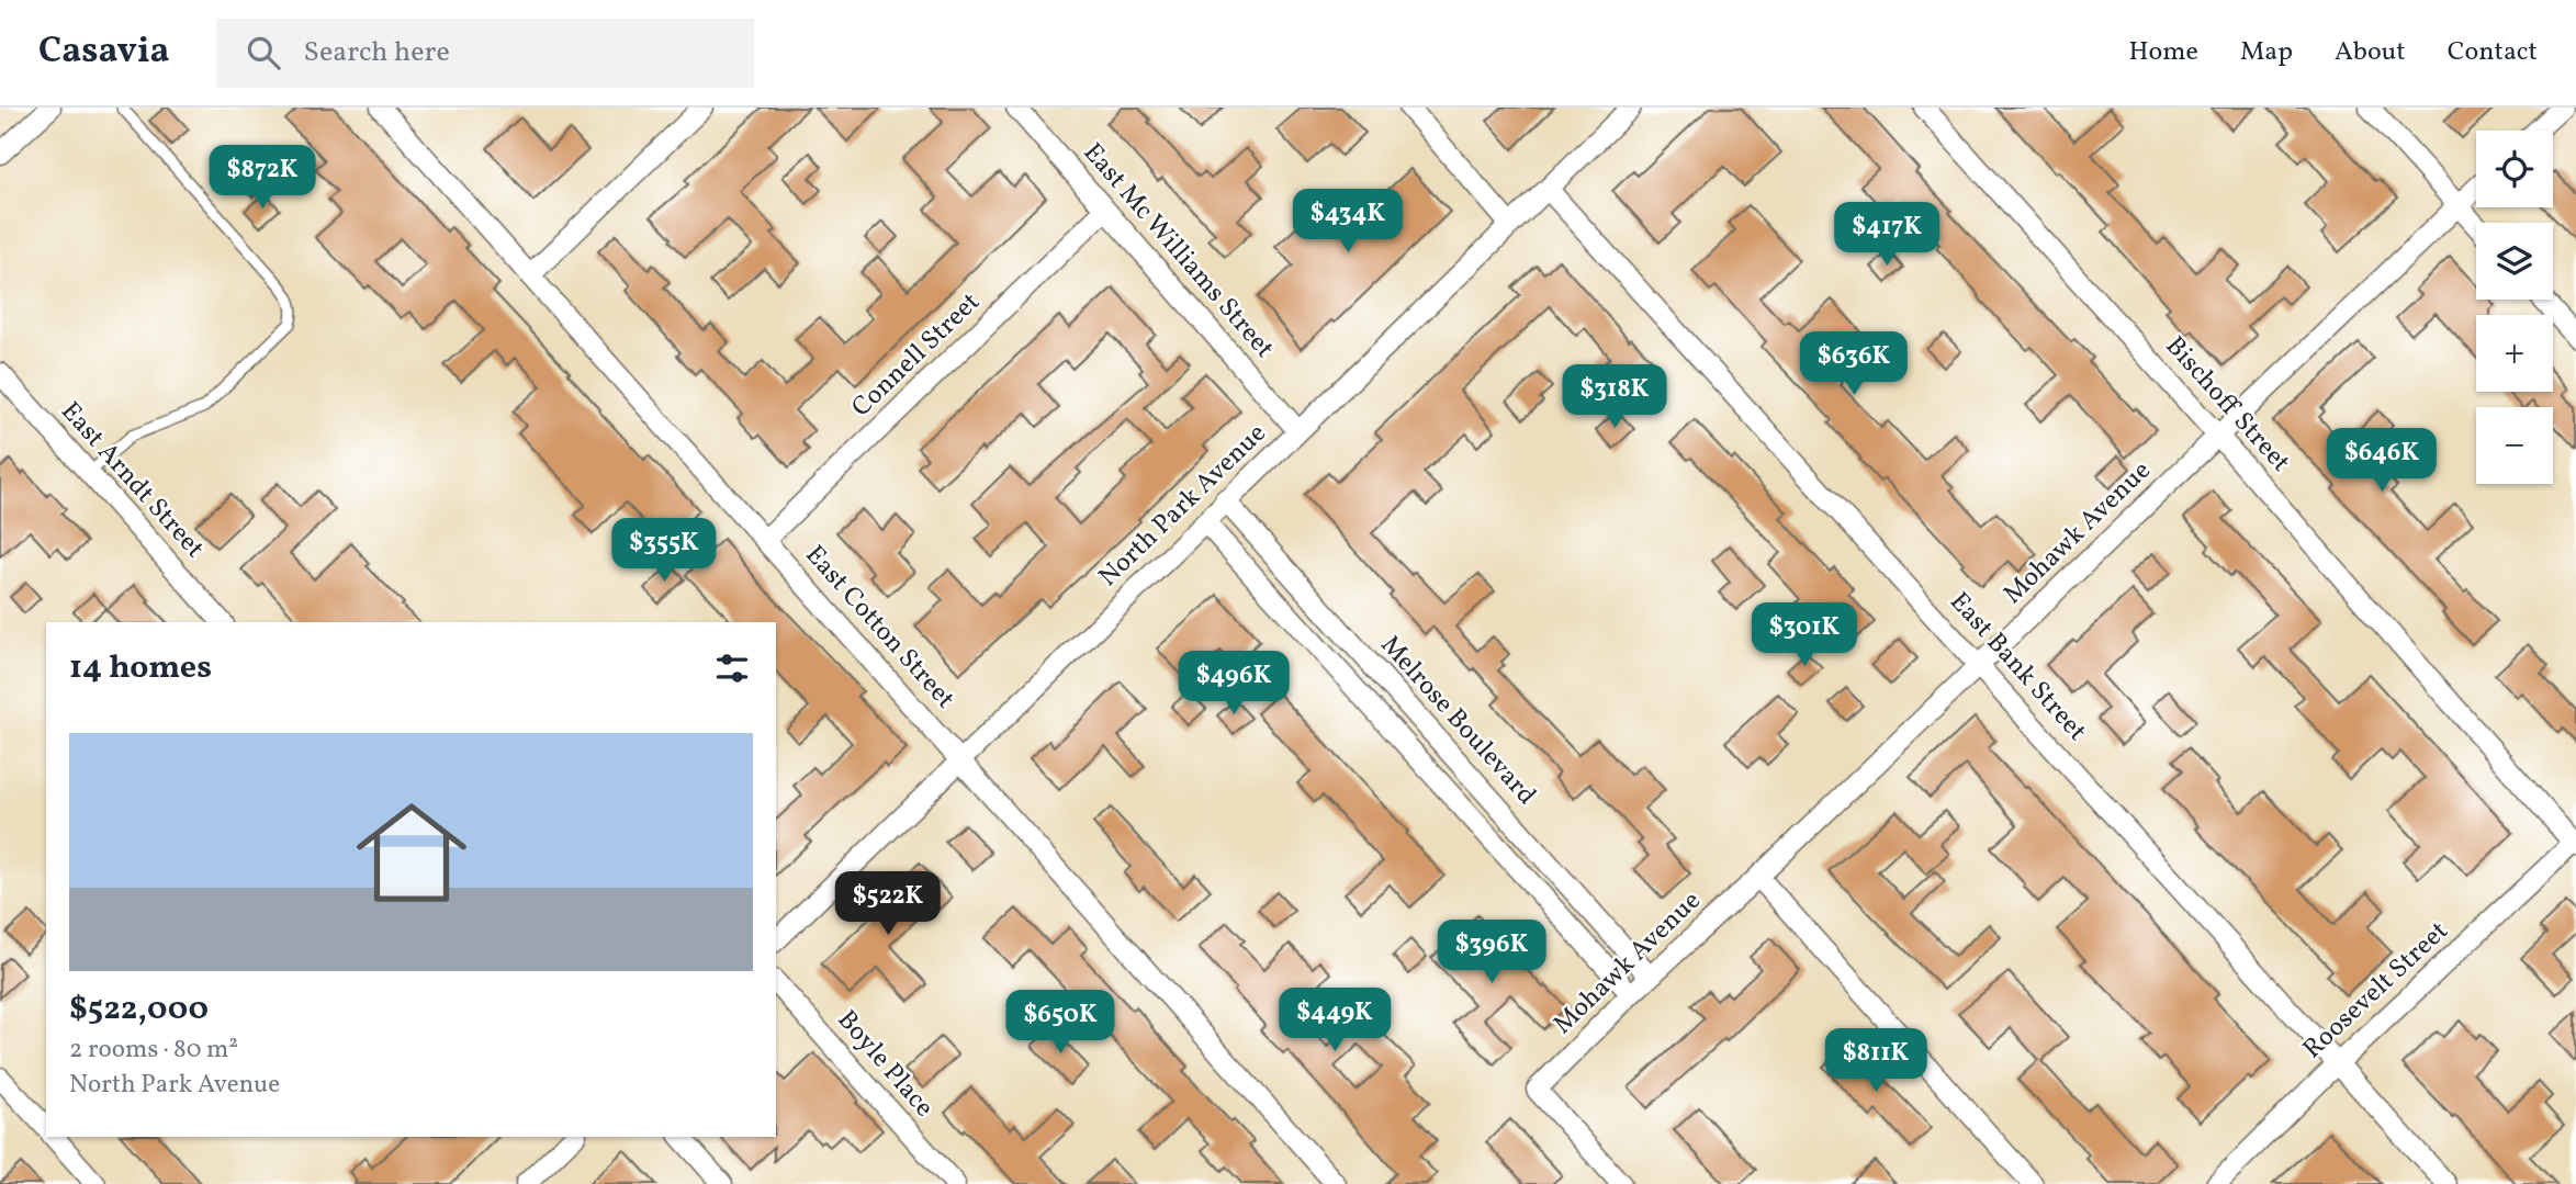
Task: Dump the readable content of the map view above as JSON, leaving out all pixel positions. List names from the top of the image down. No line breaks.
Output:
{"streets":{"street":["East Mc Williams Street","Connell Street","Bischoff Street","East Arndt Street","North Park Avenue","Mohawk Avenue","East Cotton Street","East Bank Street","Melrose Boulevard","Roosevelt Street","Boyle Place"]},"crossings":[["East Mc Williams Street","Connell Street"],["East Mc Williams Street","North Park Avenue"],["Connell Street","East Cotton Street"],["Bischoff Street","Mohawk Avenue"],["Bischoff Street","Roosevelt Street"],["North Park Avenue","East Cotton Street"],["North Park Avenue","East Bank Street"],["North Park Avenue","Melrose Boulevard"],["Mohawk Avenue","East Bank Street"],["Mohawk Avenue","Melrose Boulevard"],["East Bank Street","Roosevelt Street"]],"page":{"header":"Casavia","search":"Search here","nav":["Home","Map","About","Contact"],"map_buttons":["+","−"],"price":["$872K","$434K","$417K","$636K","$318K","$646K","$355K","$301K","$496K","$522K","$396K","$449K","$650K","$811K"],"heading":"14 homes","list":[{"name":"$522,000","note":"2 rooms · 80 m² · North Park Avenue"}]}}
